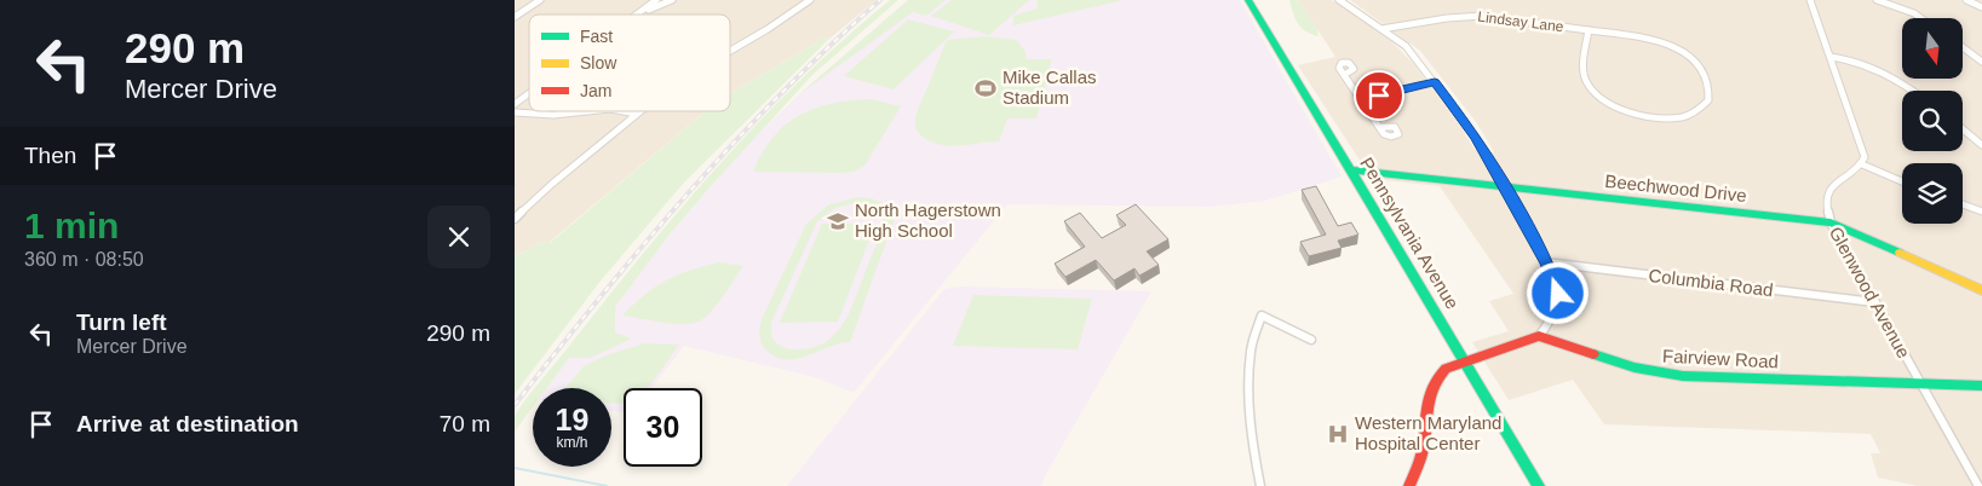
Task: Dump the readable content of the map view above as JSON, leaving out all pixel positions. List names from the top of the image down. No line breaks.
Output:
{"streets":{"street":["Lindsay Lane","Beechwood Drive","Pennsylvania Avenue","Columbia Road","Glenwood Avenue","Fairview Road"]},"crossings":[["Beechwood Drive","Pennsylvania Avenue"],["Beechwood Drive","Glenwood Avenue"],["Columbia Road","Glenwood Avenue"],["Glenwood Avenue","Fairview Road"]],"places":{"sports":["Mike Callas Stadium"],"school or university":["North Hagerstown High School"],"hospital":["Western Maryland Hospital Center"]},"legend":["Fast","Slow","Jam"],"north":"bottom","page":{"turn":["290 m","Mercer Drive"],"then":"Then","heading":["1 min","360 m · 08:50"],"list":[{"name":"Turn left","note":"Mercer Drive","value":"290 m"},{"name":"Arrive at destination","value":"70 m"}],"speed":"19 km/h","limit":"30"}}
